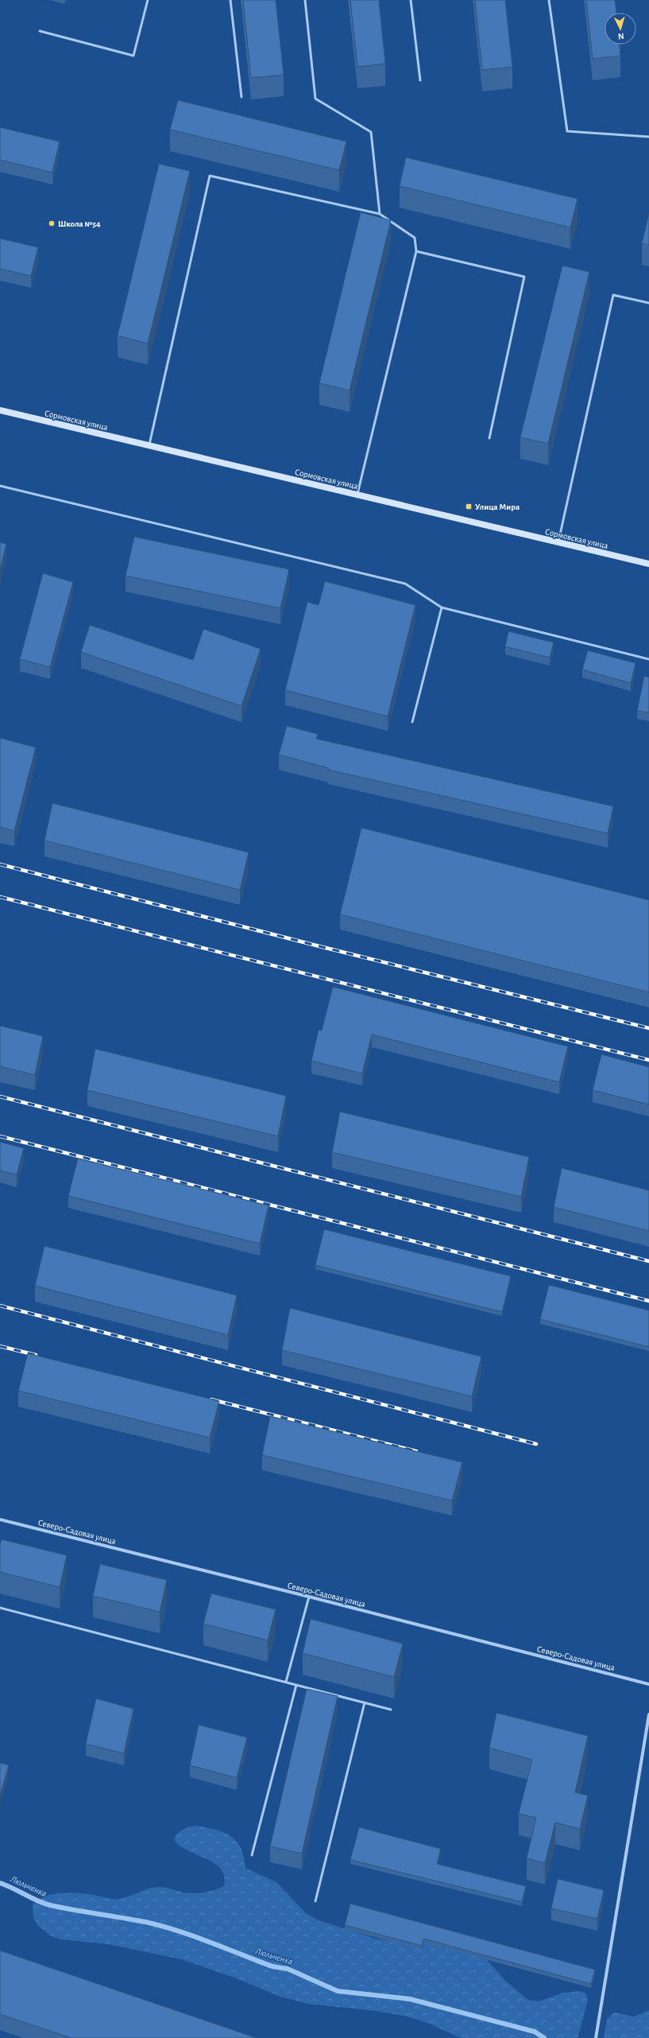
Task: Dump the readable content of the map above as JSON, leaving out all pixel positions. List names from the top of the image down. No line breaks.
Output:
{"streets":{"street":["Сормовская улица","Северо-Садовая улица"]},"water":["Люльченка"],"places":{"other":["Школа №54"],"transit":["Улица Мира"]},"north":"bottom"}
